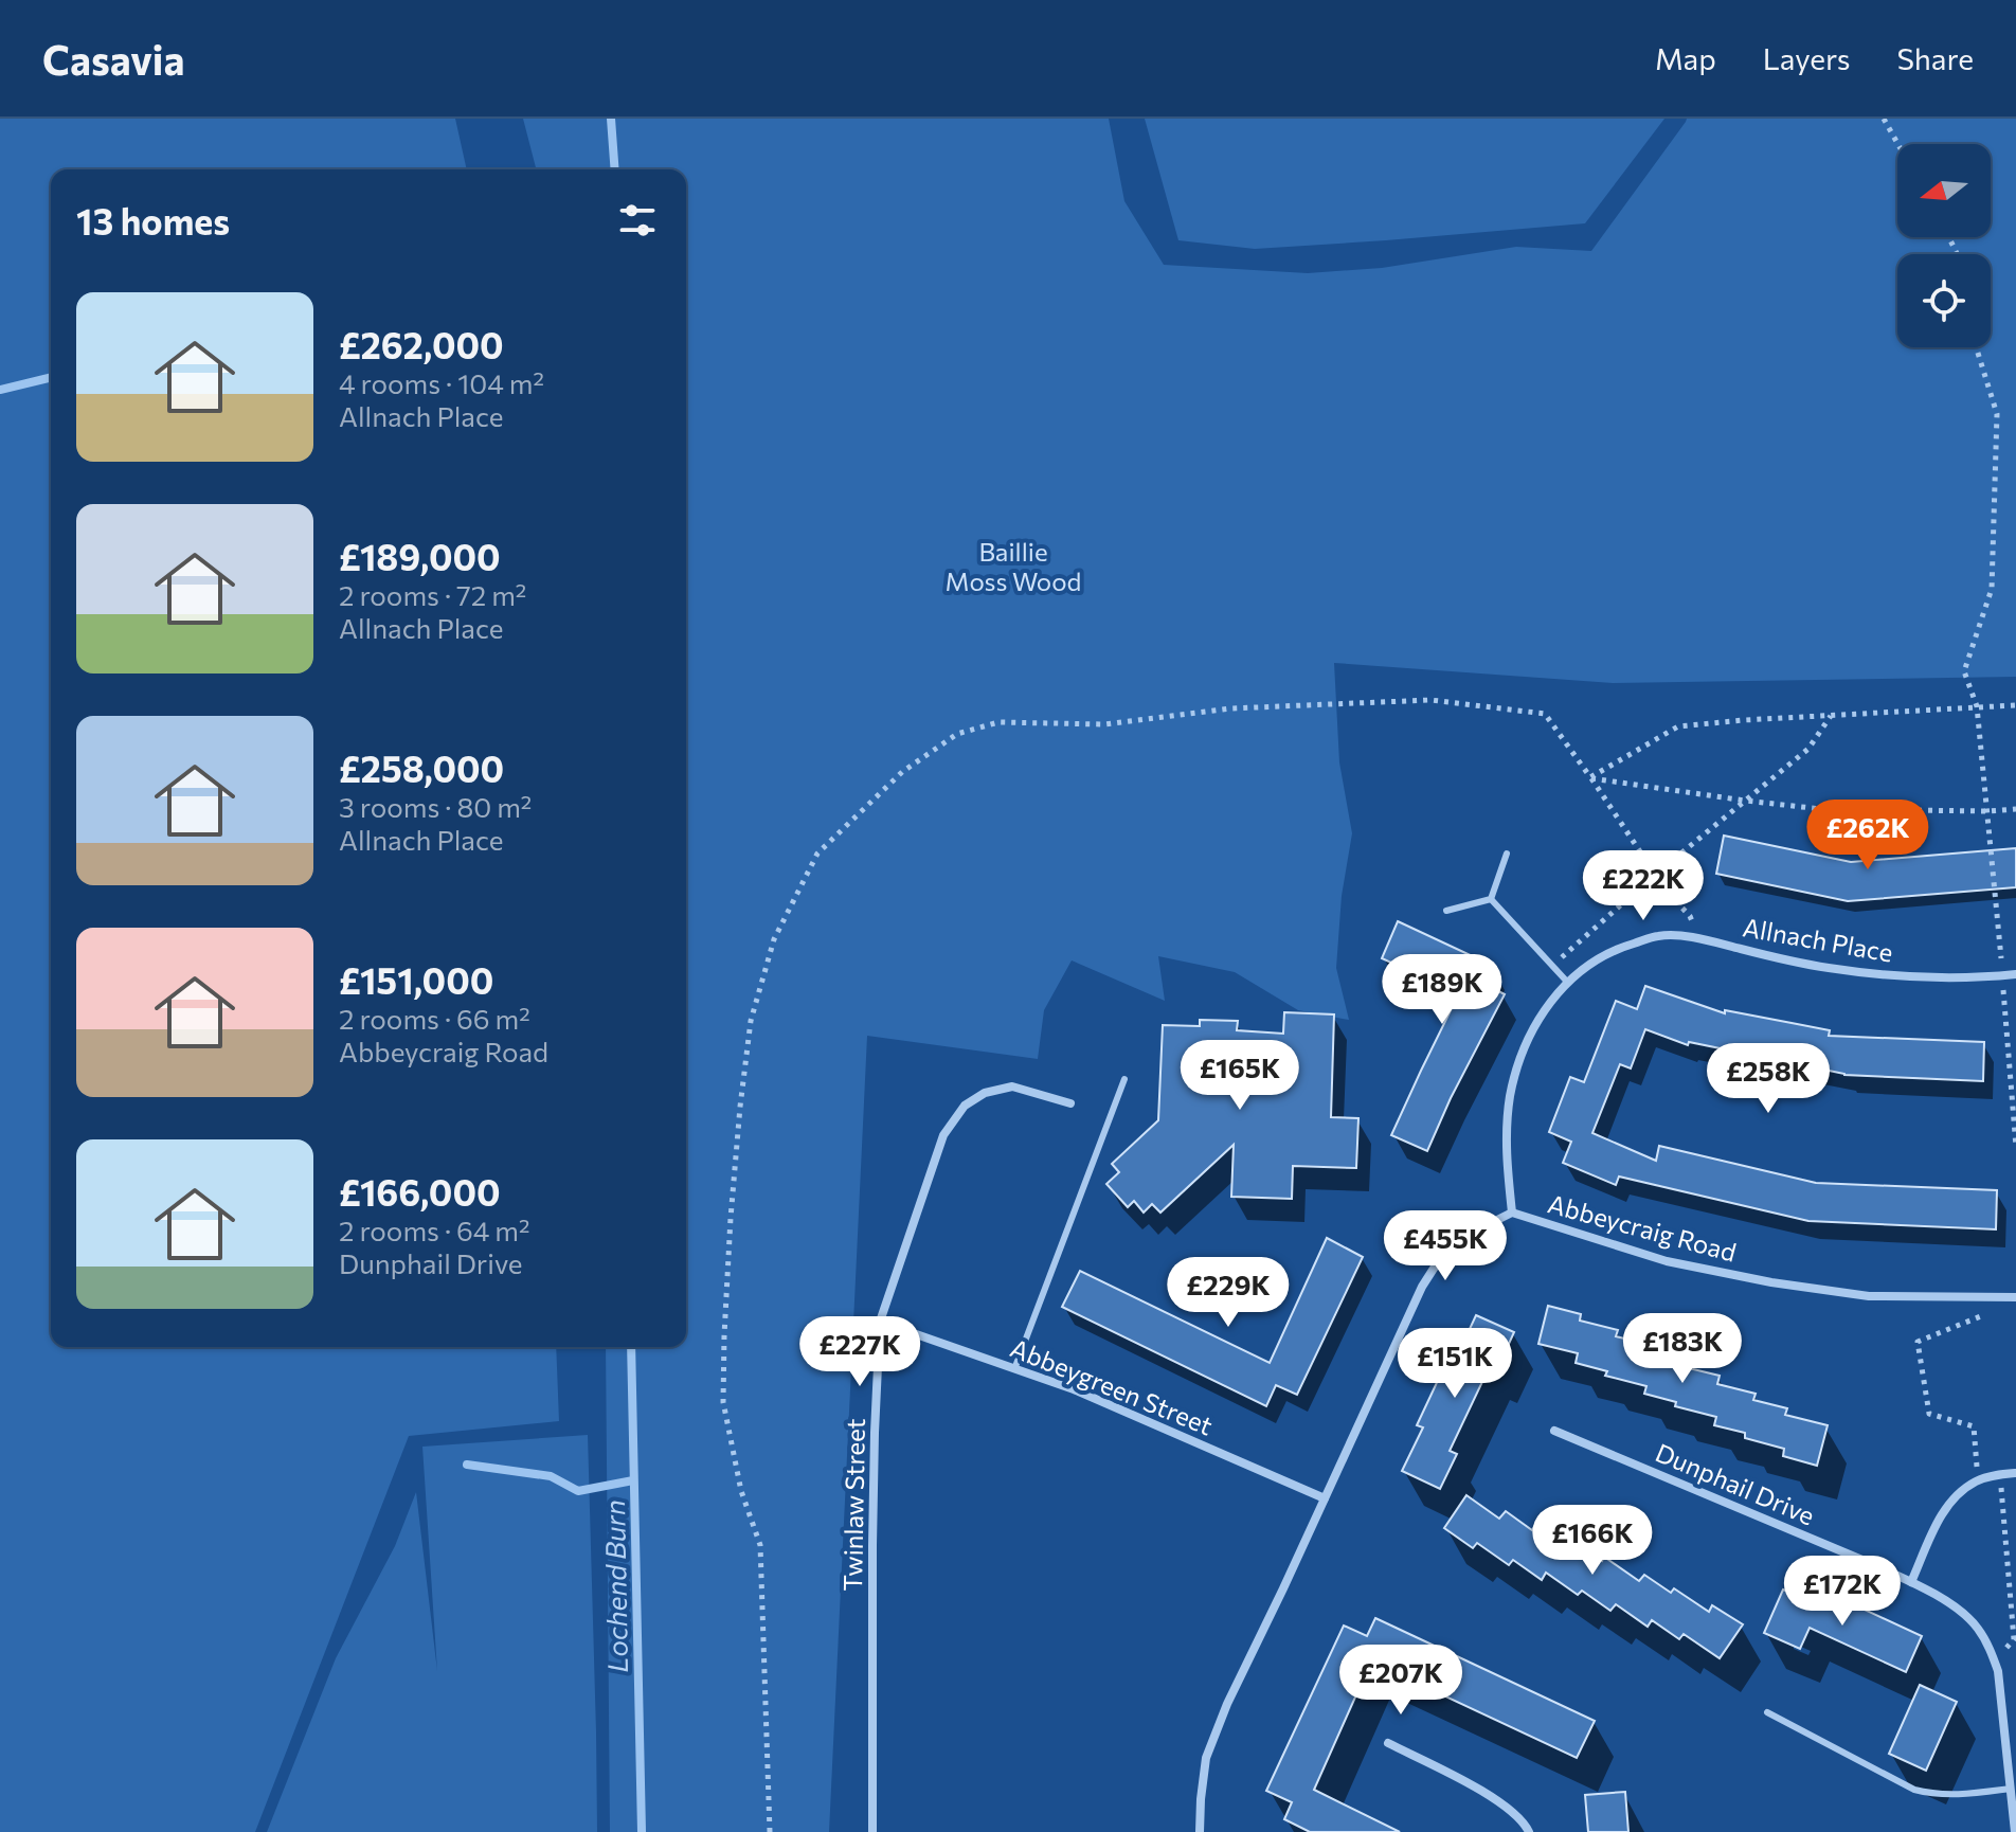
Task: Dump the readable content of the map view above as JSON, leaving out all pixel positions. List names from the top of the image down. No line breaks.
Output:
{"streets":{"street":["Allnach Place","Abbeycraig Road","Abbeygreen Street","Dunphail Drive","Twinlaw Street"]},"crossings":[["Allnach Place","Abbeycraig Road"],["Abbeycraig Road","Abbeygreen Street"],["Abbeygreen Street","Twinlaw Street"]],"water":["Lochend Burn"],"parks":["Baillie Moss Wood"],"north":"left","page":{"header":"Casavia","nav":["Map","Layers","Share"],"heading":"13 homes","list":[{"name":"£262,000","note":"4 rooms · 104 m² · Allnach Place"},{"name":"£189,000","note":"2 rooms · 72 m² · Allnach Place"},{"name":"£258,000","note":"3 rooms · 80 m² · Allnach Place"},{"name":"£151,000","note":"2 rooms · 66 m² · Abbeycraig Road"},{"name":"£166,000","note":"2 rooms · 64 m² · Dunphail Drive"}],"price":["£262K","£222K","£189K","£165K","£258K","£455K","£229K","£183K","£227K","£151K","£166K","£172K","£207K"]}}
